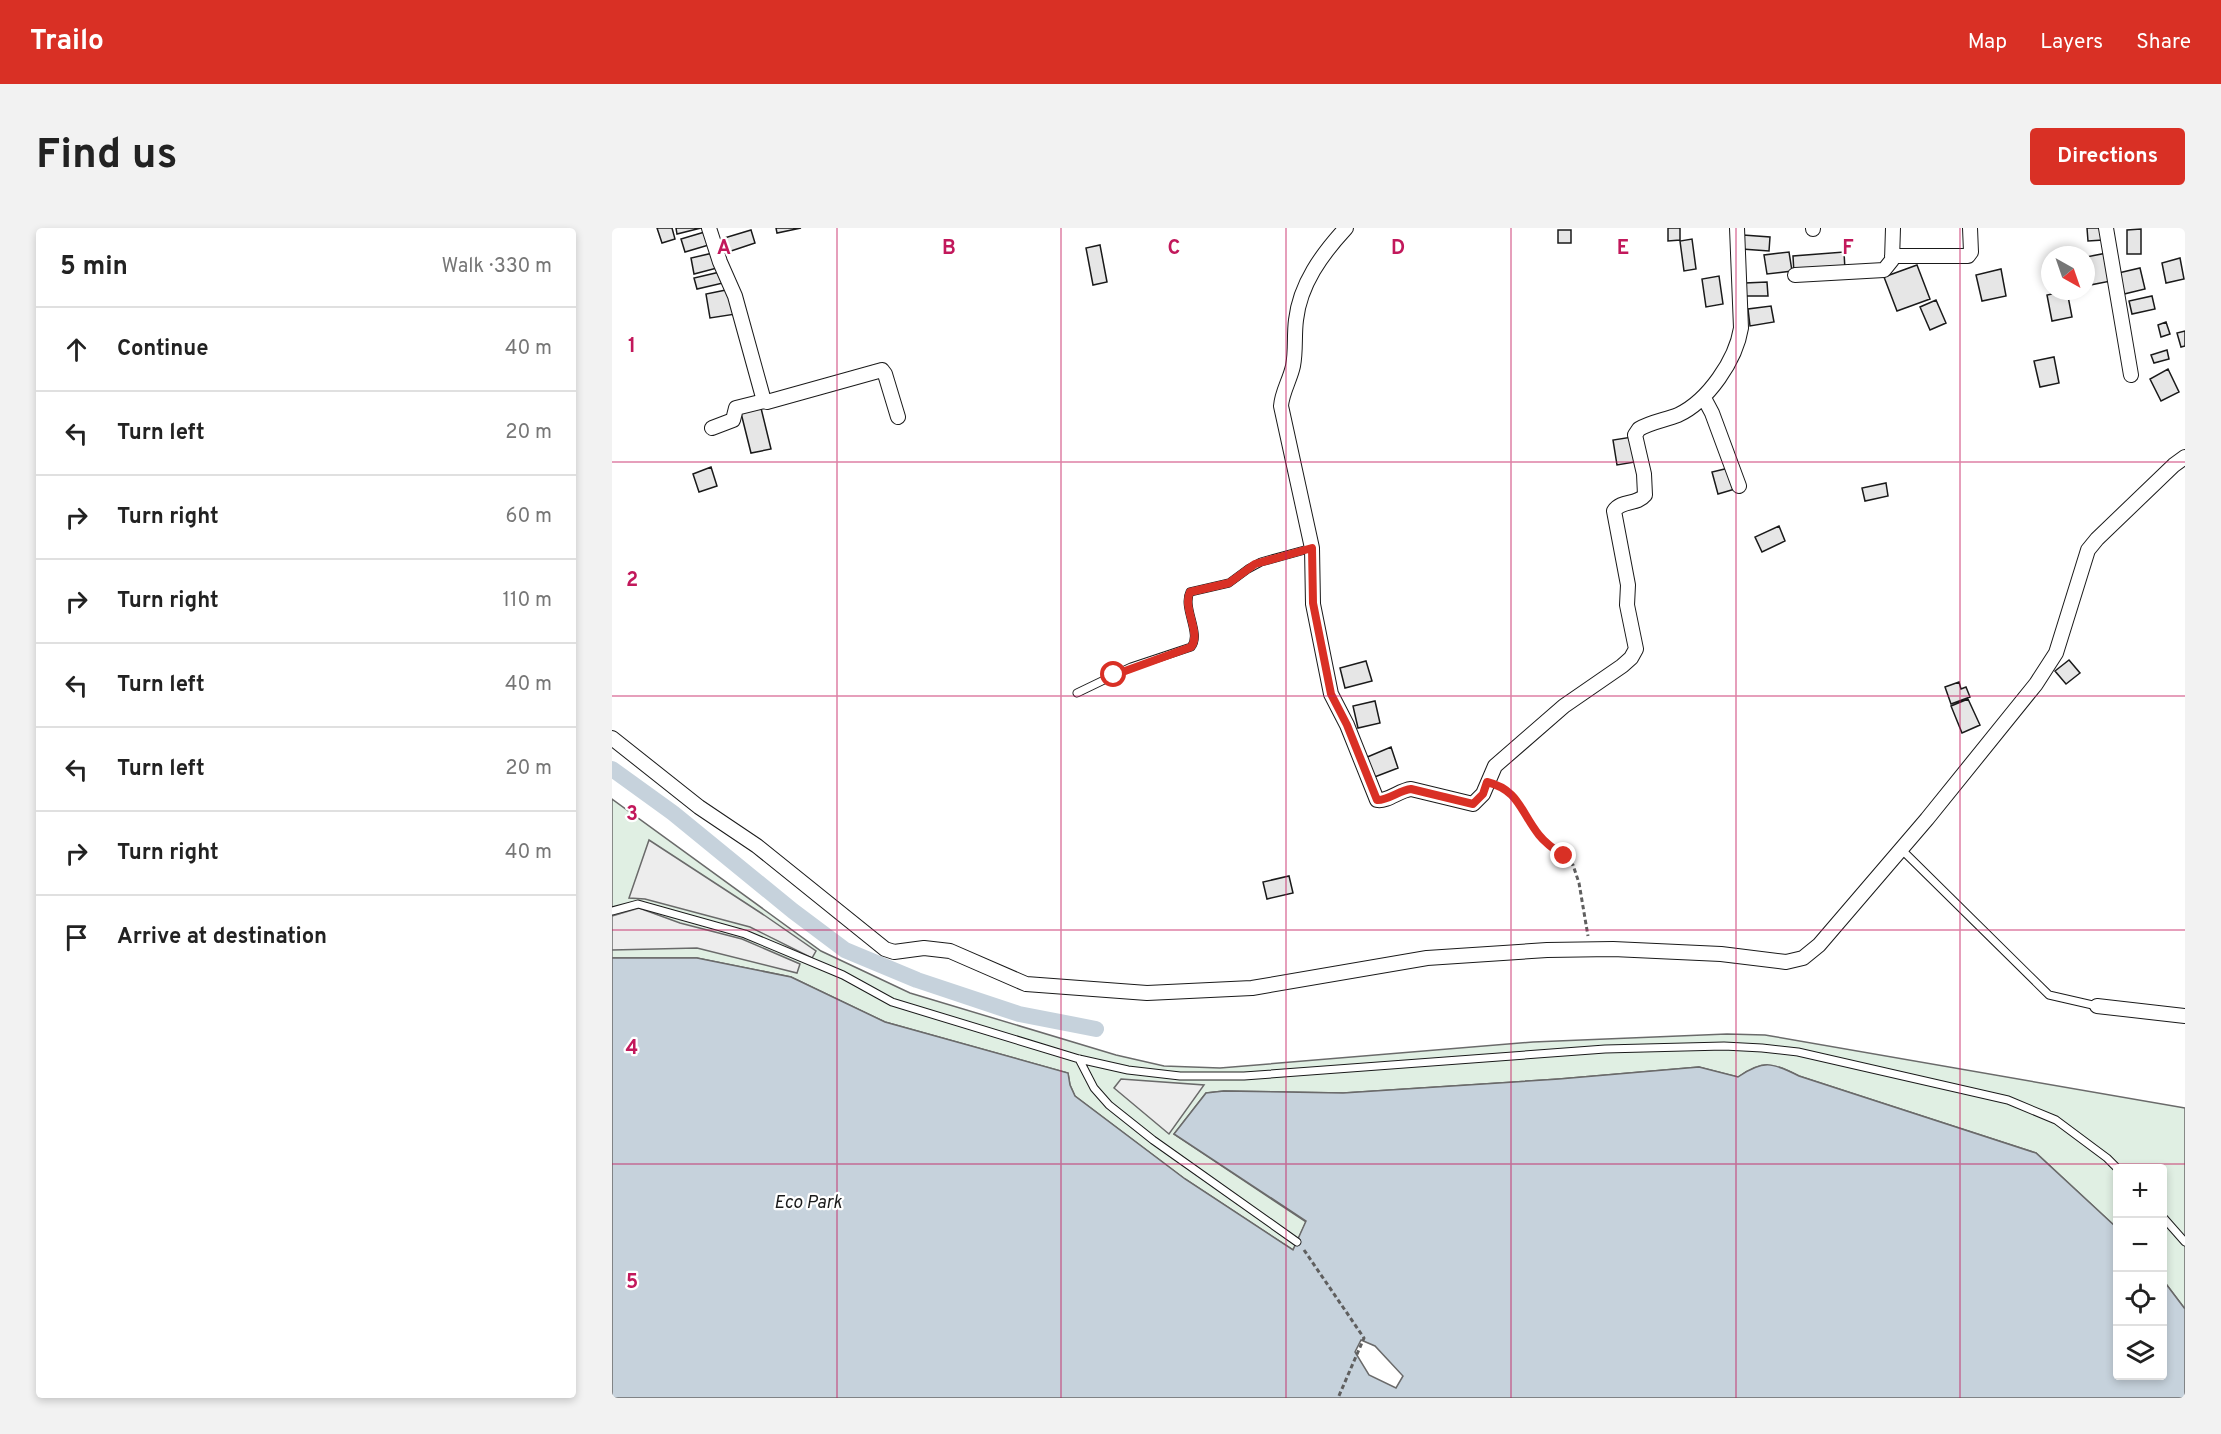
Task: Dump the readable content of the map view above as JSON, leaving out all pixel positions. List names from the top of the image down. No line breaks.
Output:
{"water":["Eco Park"],"north":"bottom right","page":{"header":"Trailo","nav":["Map","Layers","Share"],"buttons":"Directions","title":"Find us","heading":["5 min","Walk · 330 m"],"list":[["Continue","40 m"],["Turn left","20 m"],["Turn right","60 m"],["Turn right","110 m"],["Turn left","40 m"],["Turn left","20 m"],["Turn right","40 m"],"Arrive at destination"],"map_buttons":["+","−"]},"grid":{"columns":["A","B","C","D","E","F"],"rows":["1","2","3","4","5"]}}
